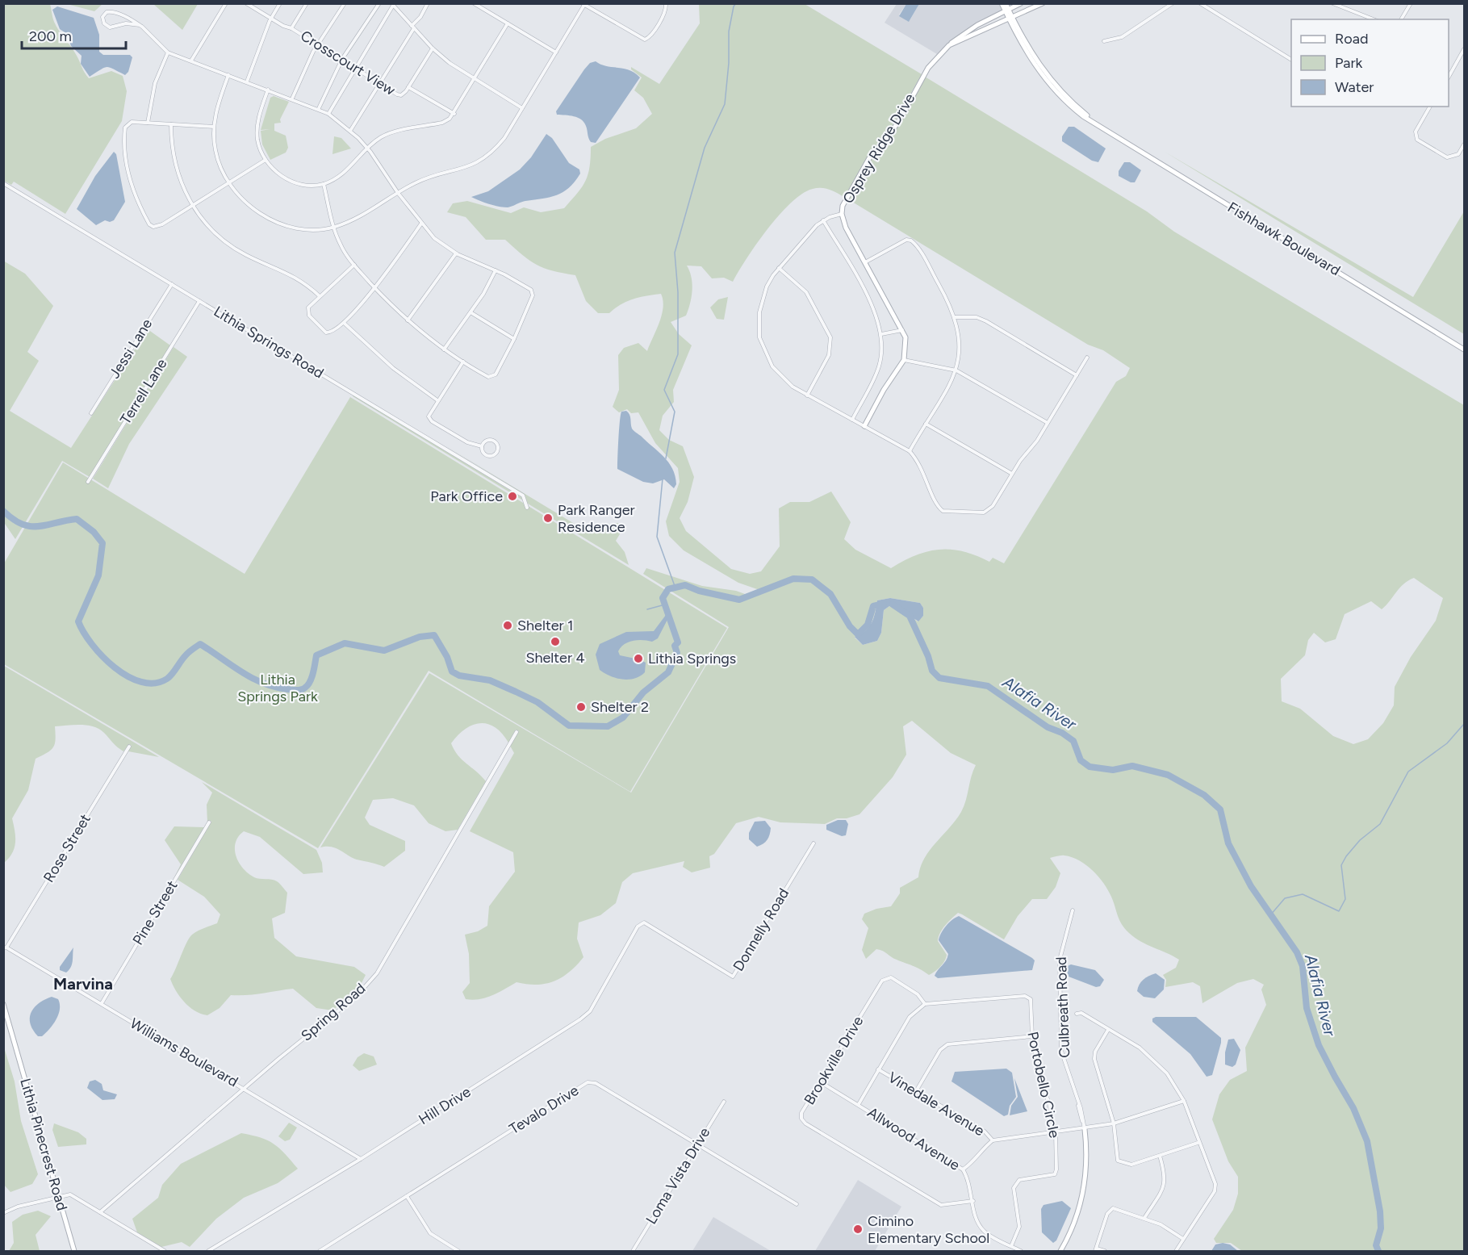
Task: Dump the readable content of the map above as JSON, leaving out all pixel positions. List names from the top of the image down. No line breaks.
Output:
{"streets":{"main road":["Osprey Ridge Drive","Fishhawk Boulevard","Culbreath Road","Lithia Pinecrest Road"],"street":["Crosscourt View","Lithia Springs Road","Jessi Lane","Terrell Lane","Rose Street","Pine Street","Donnelly Road","Spring Road","Williams Boulevard","Brookville Drive","Portobello Circle","Vinedale Avenue","Hill Drive","Tevalo Drive","Allwood Avenue","Loma Vista Drive"]},"crossings":[["Osprey Ridge Drive","Fishhawk Boulevard"],["Lithia Springs Road","Jessi Lane"],["Lithia Springs Road","Terrell Lane"],["Rose Street","Williams Boulevard"],["Pine Street","Williams Boulevard"],["Donnelly Road","Hill Drive"],["Spring Road","Williams Boulevard"],["Williams Boulevard","Hill Drive"],["Brookville Drive","Portobello Circle"],["Brookville Drive","Allwood Avenue"],["Portobello Circle","Allwood Avenue"],["Tevalo Drive","Loma Vista Drive"]],"districts":["Marvina"],"water":["Alafia River"],"parks":["Lithia Springs Park"],"places":["Park Office","Park Ranger Residence","Shelter 1","Shelter 4","Lithia Springs","Shelter 2","Cimino Elementary School"],"legend":["Road","Park","Water"],"scale_bar":"200 m"}
